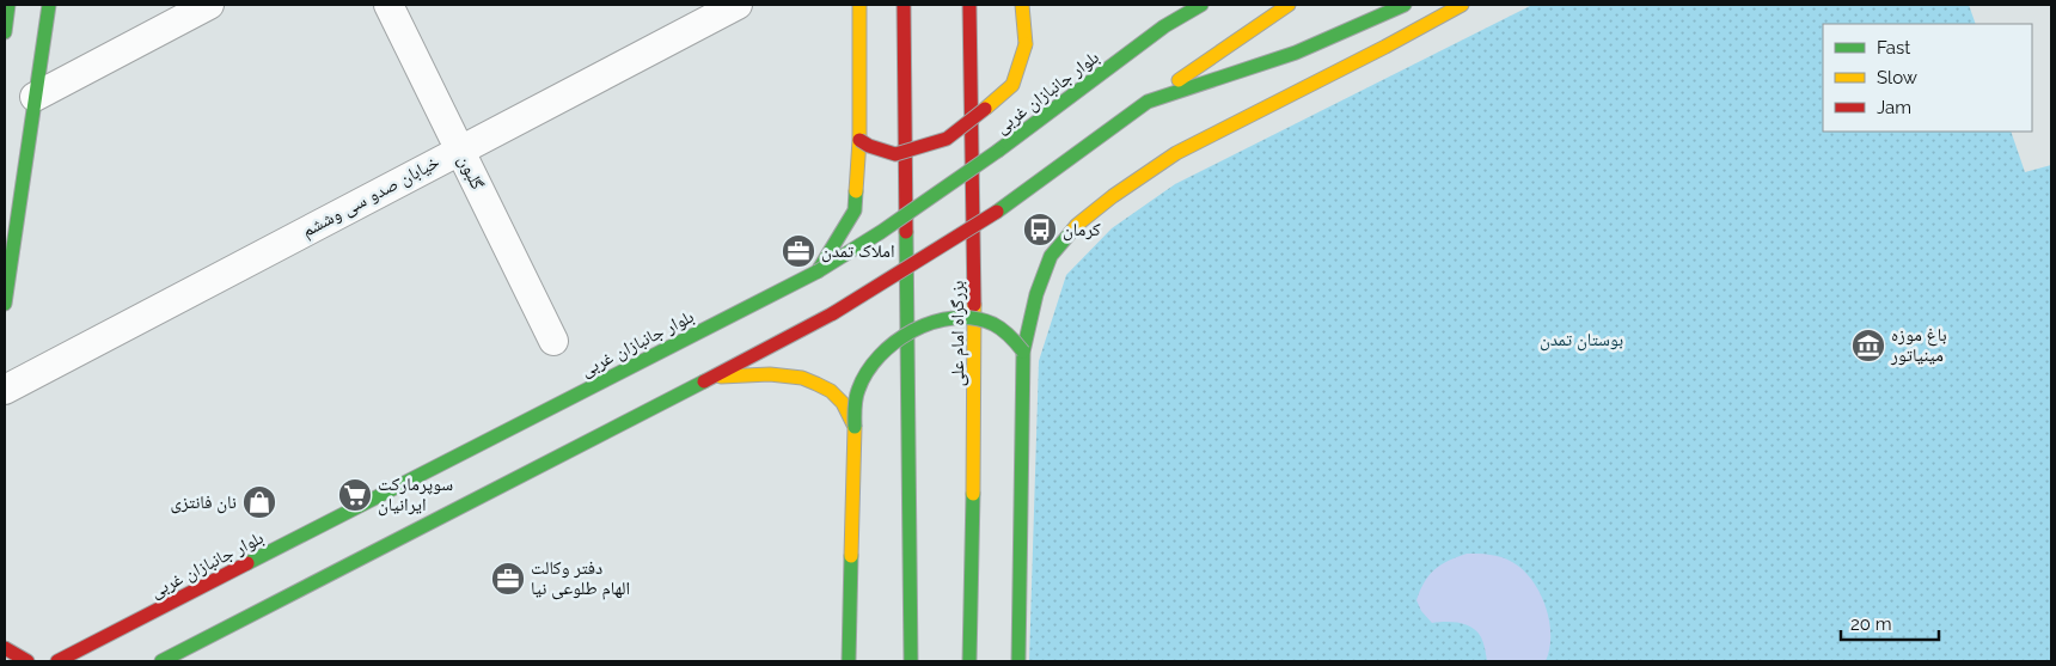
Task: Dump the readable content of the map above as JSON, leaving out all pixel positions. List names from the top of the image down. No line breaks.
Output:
{"streets":{"main road":["بلوار جانبازان غربی","بزرگراه امام علی"],"street":["گلبون","خیابان صدو سی وششم"]},"crossings":[["گلبون","خیابان صدو سی وششم"]],"parks":["بوستان تمدن"],"places":{"bus stop":["کرمان"],"office":["املاک تمدن","دفتر وکالت الهام طلوعی نیا"],"museum":["باغ موزه مینیاتور"],"supermarket":["سوپرمارکت ایرانیان"],"shop":["نان فانتزی"]},"legend":["Fast","Slow","Jam"],"scale_bar":"20 m"}
